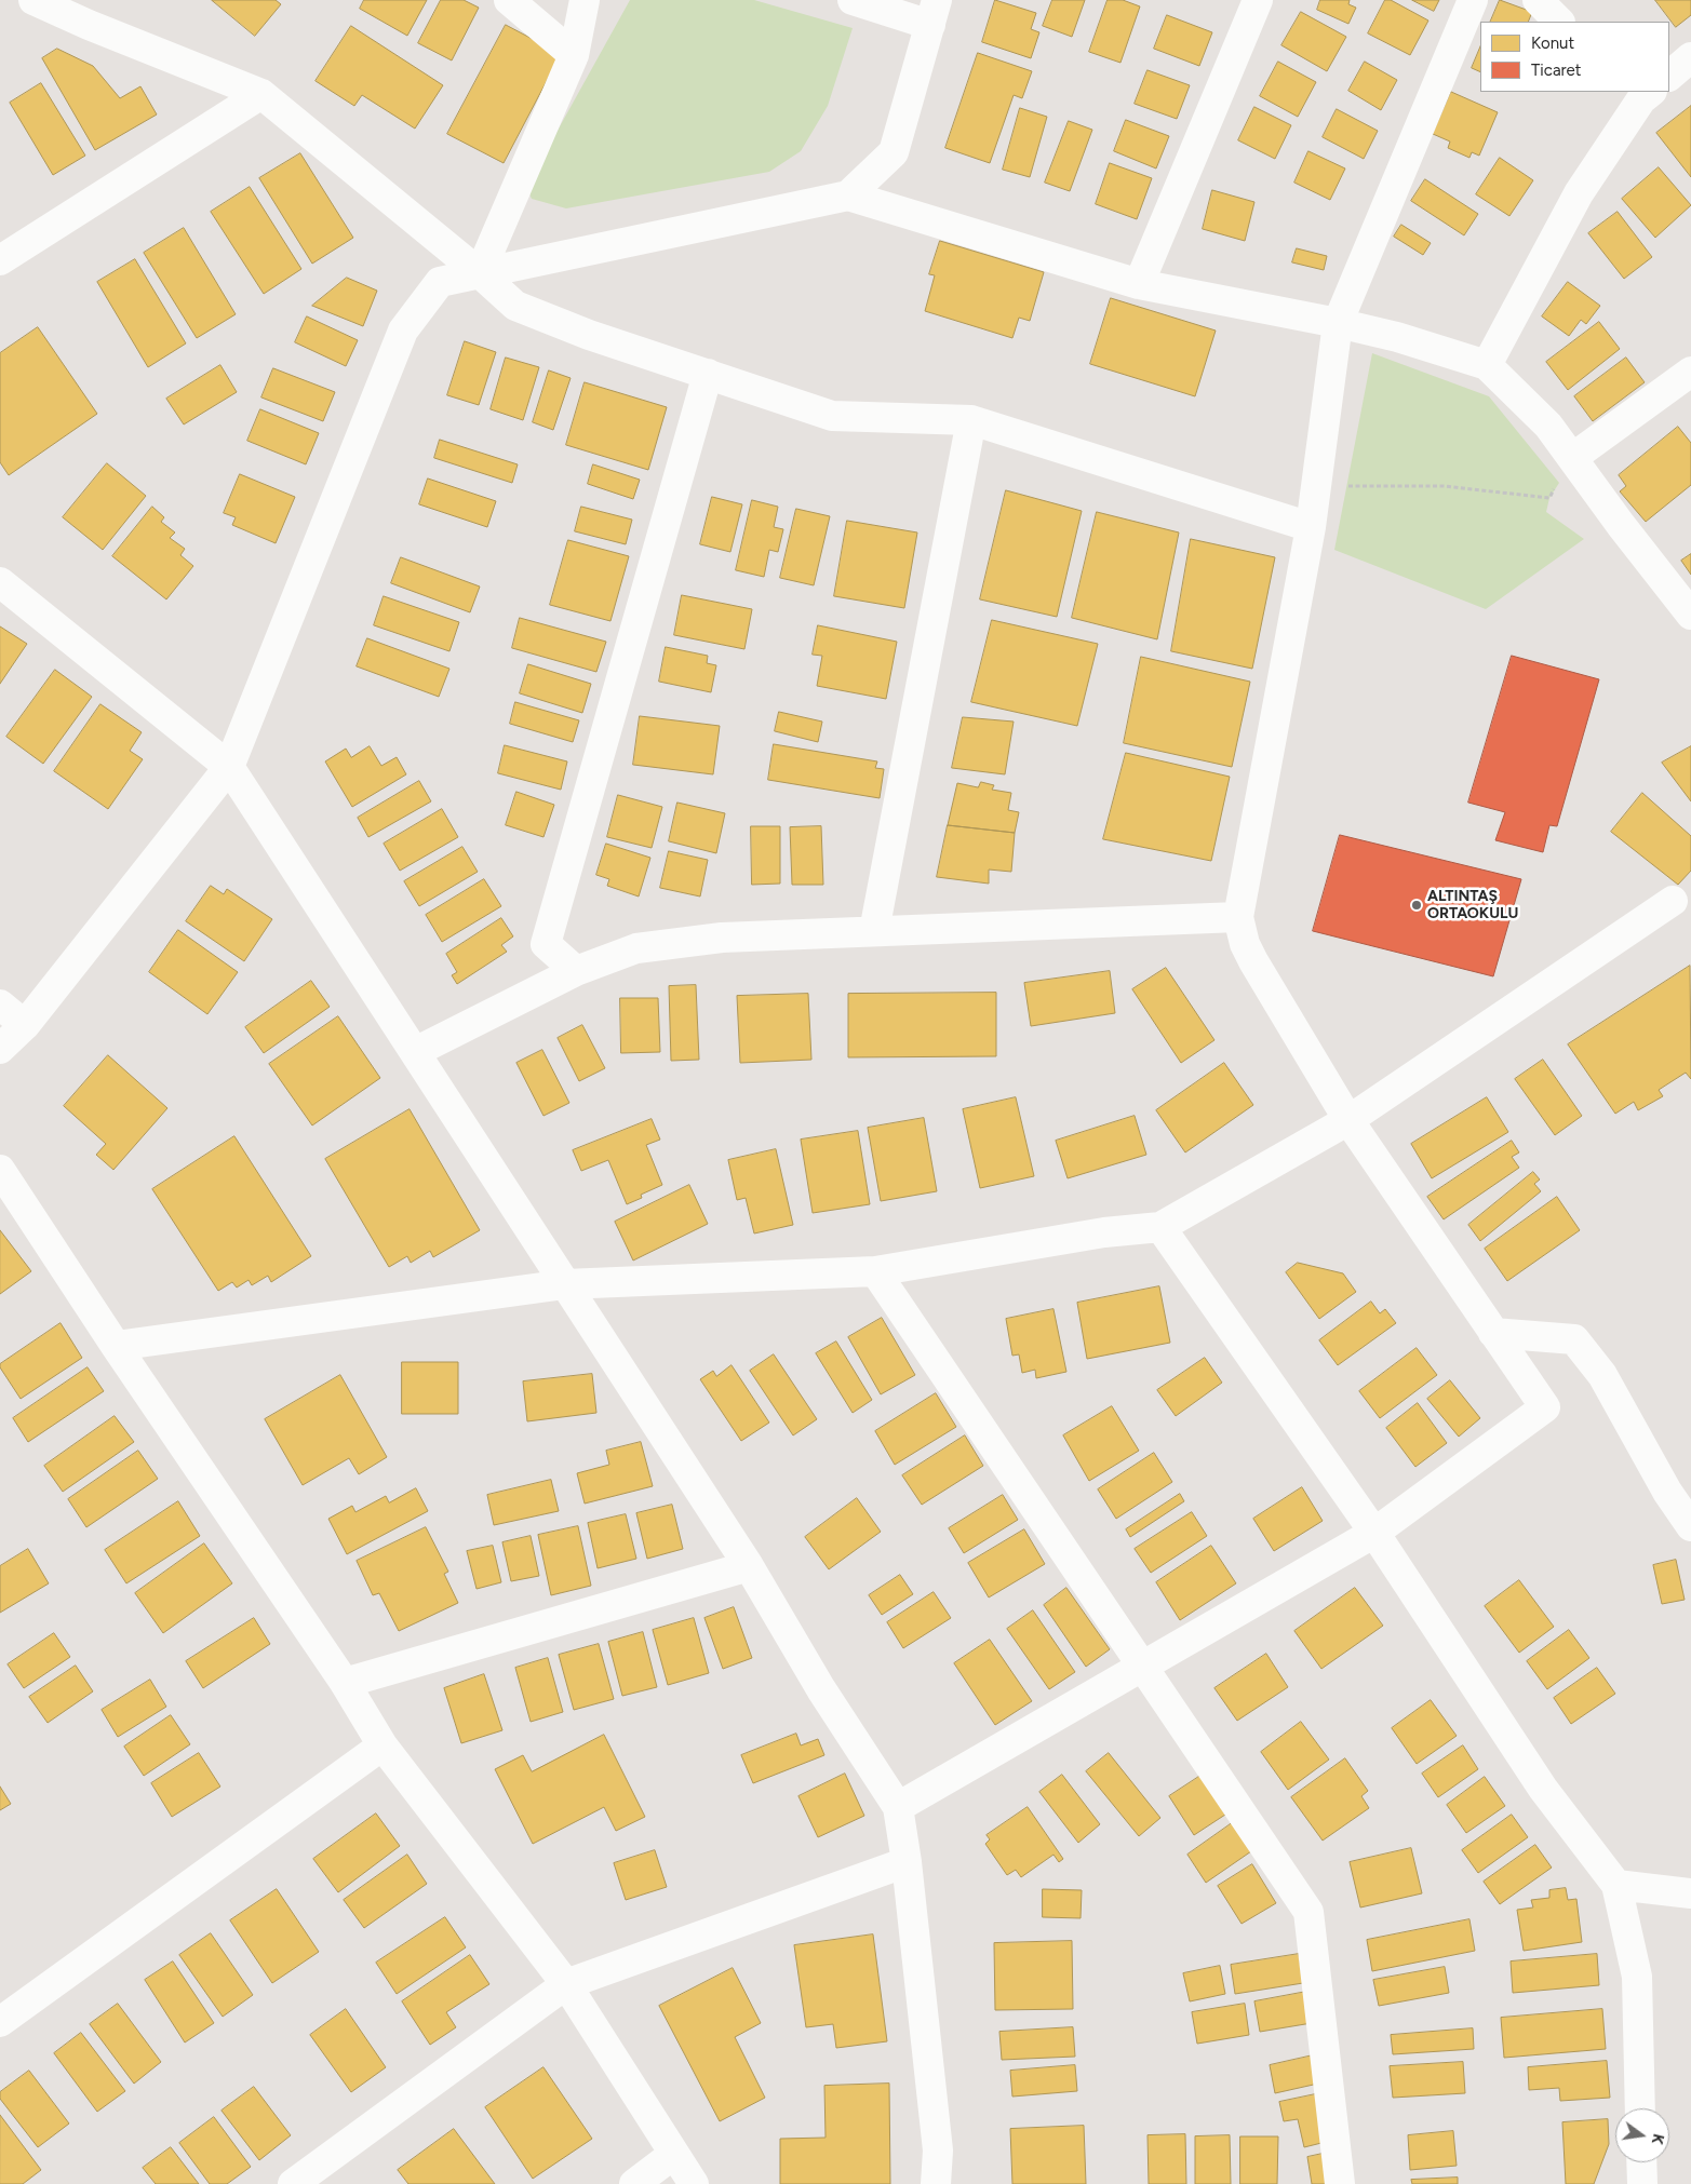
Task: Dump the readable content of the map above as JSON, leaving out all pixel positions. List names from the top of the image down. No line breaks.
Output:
{"places":["ALTINTAŞ ORTAOKULU"],"legend":["Konut","Ticaret"],"north":"right"}
